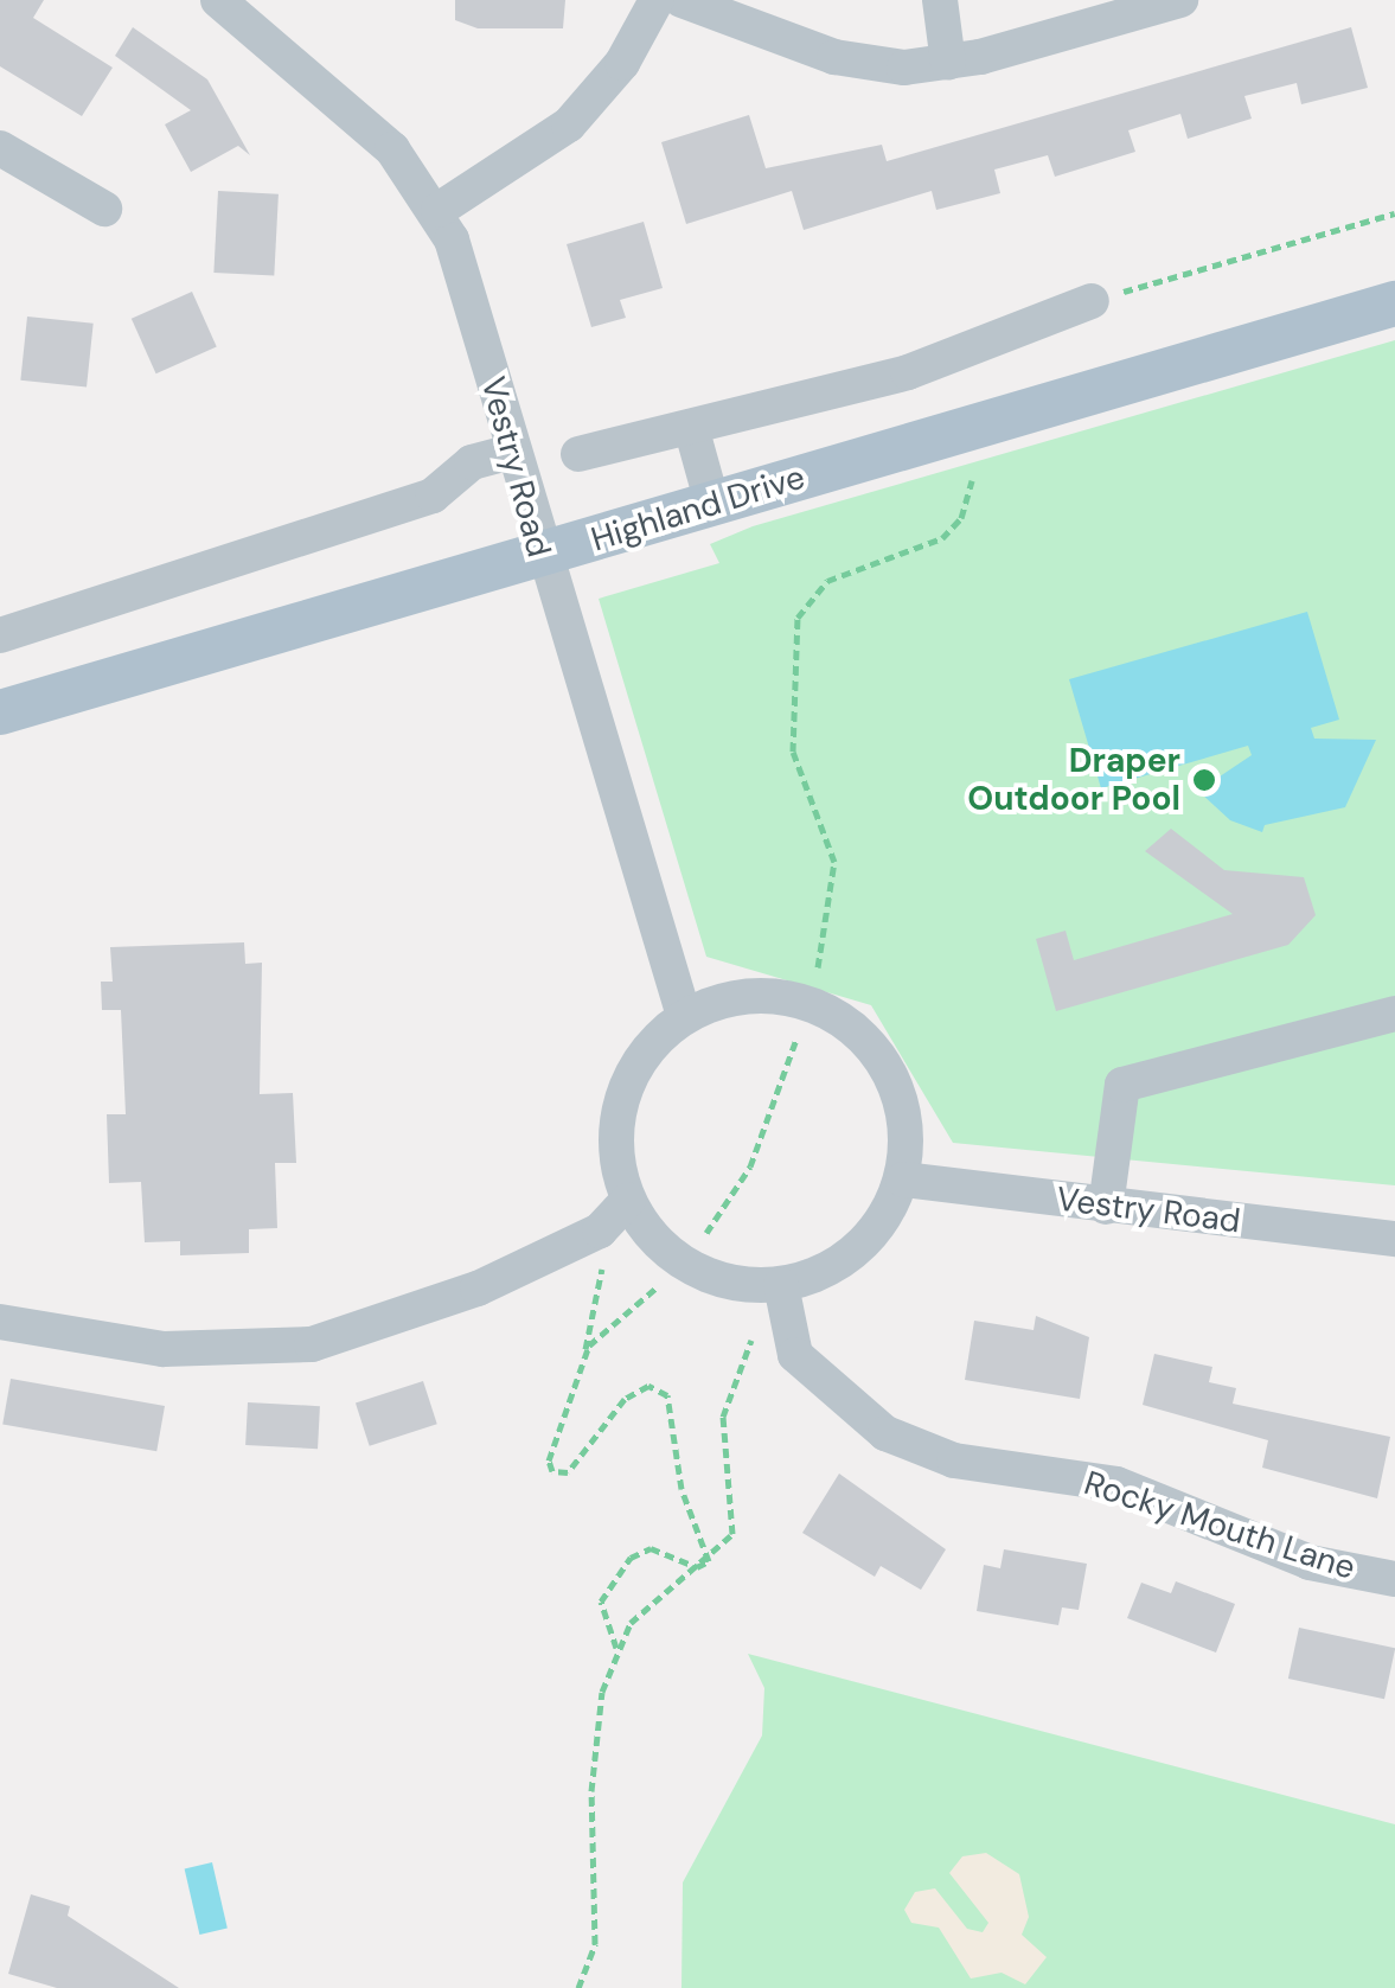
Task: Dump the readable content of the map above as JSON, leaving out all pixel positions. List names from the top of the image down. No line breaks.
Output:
{"streets":{"main road":["Highland Drive"],"street":["Vestry Road","Rocky Mouth Lane"]},"crossings":[["Vestry Road","Highland Drive"],["Vestry Road","Rocky Mouth Lane"]],"places":["Draper Outdoor Pool"]}
